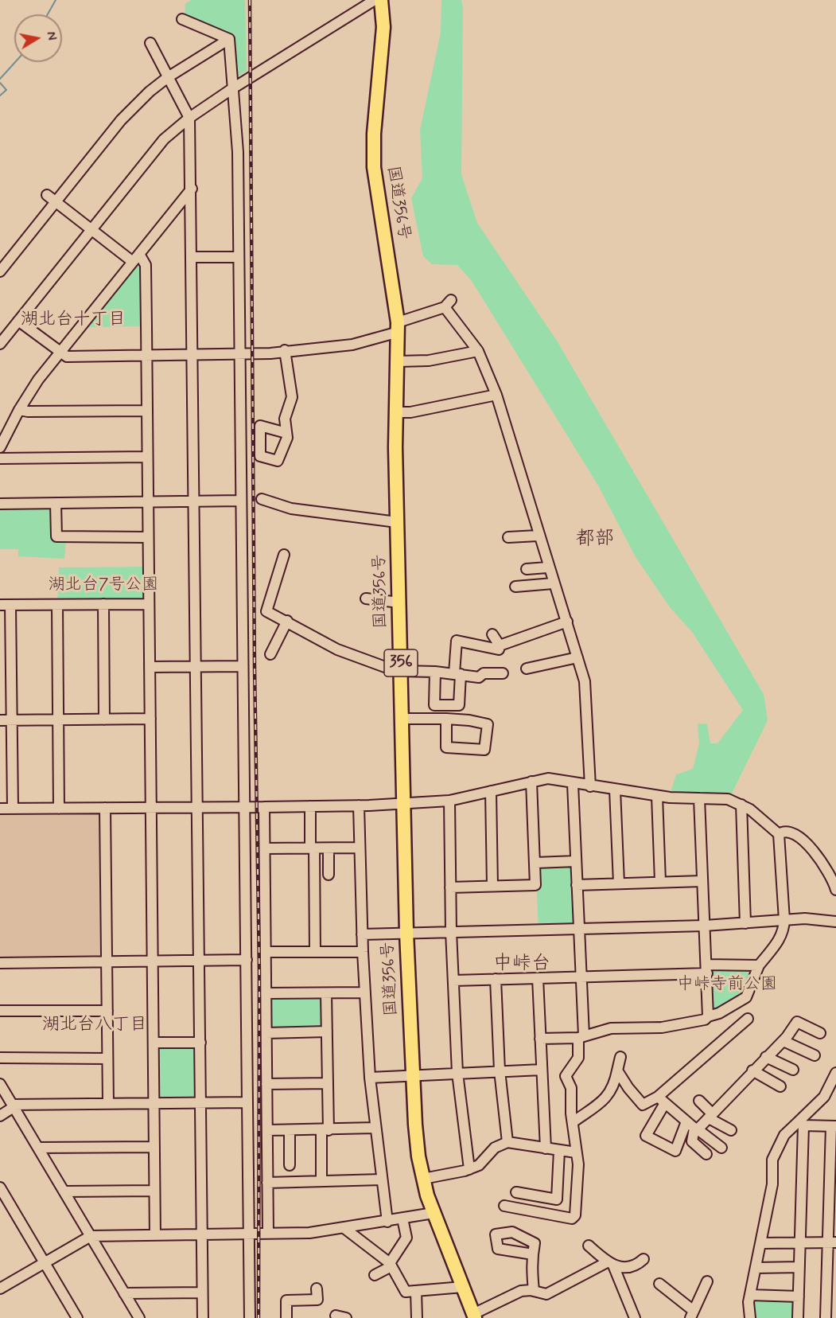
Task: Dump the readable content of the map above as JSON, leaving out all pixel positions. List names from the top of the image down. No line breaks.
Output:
{"streets":{"highway":["国道356号","356"]},"districts":["湖北台十丁目","都部","中峠台","湖北台八丁目"],"parks":["湖北台7号公園","中峠寺前公園"],"north":"right"}
